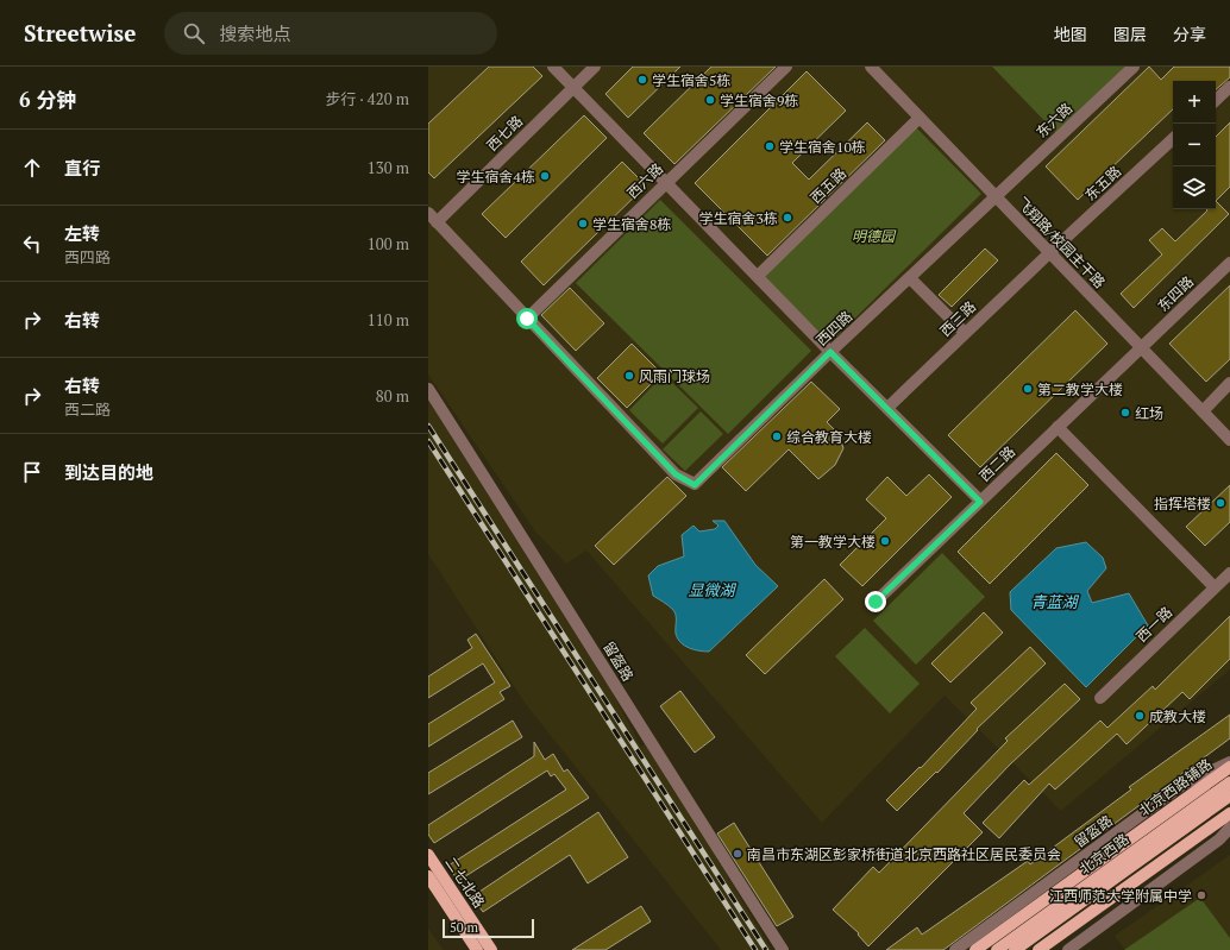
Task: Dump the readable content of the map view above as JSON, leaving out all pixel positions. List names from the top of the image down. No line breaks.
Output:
{"streets":{"main road":["北京西路辅路","北京西路","二七北路"],"street":["东六路","西七路","西六路","东五路","西五路","飞翔路/校园主干路","东四路","西三路","西四路","西二路","西一路","留盔路"]},"crossings":[["东六路","飞翔路/校园主干路"],["东六路","西四路"],["西六路","西四路"],["东五路","飞翔路/校园主干路"],["东五路","西三路"],["西五路","飞翔路/校园主干路"],["飞翔路/校园主干路","东四路"],["飞翔路/校园主干路","西三路"],["飞翔路/校园主干路","西四路"],["飞翔路/校园主干路","西二路"],["东四路","西二路"]],"water":["显微湖","青蓝湖"],"parks":["明德园"],"places":["学生宿舍5栋","学生宿舍9栋","学生宿舍10栋","学生宿舍4栋","学生宿舍3栋","学生宿舍8栋","风雨门球场","第二教学大楼","红场","综合教育大楼","指挥塔楼","第一教学大楼","成教大楼","南昌市东湖区彭家桥街道北京西路社区居民委员会","江西师范大学附属中学"],"scale_bar":"50 m","page":{"header":"Streetwise","search":"搜索地点","nav":["地图","图层","分享"],"heading":["6 分钟","步行 · 420 m"],"map_buttons":["+","−"],"list":[["直行","130 m"],["左转","西四路","100 m"],["右转","110 m"],["右转","西二路","80 m"],"到达目的地"],"scale":"50 m"}}
